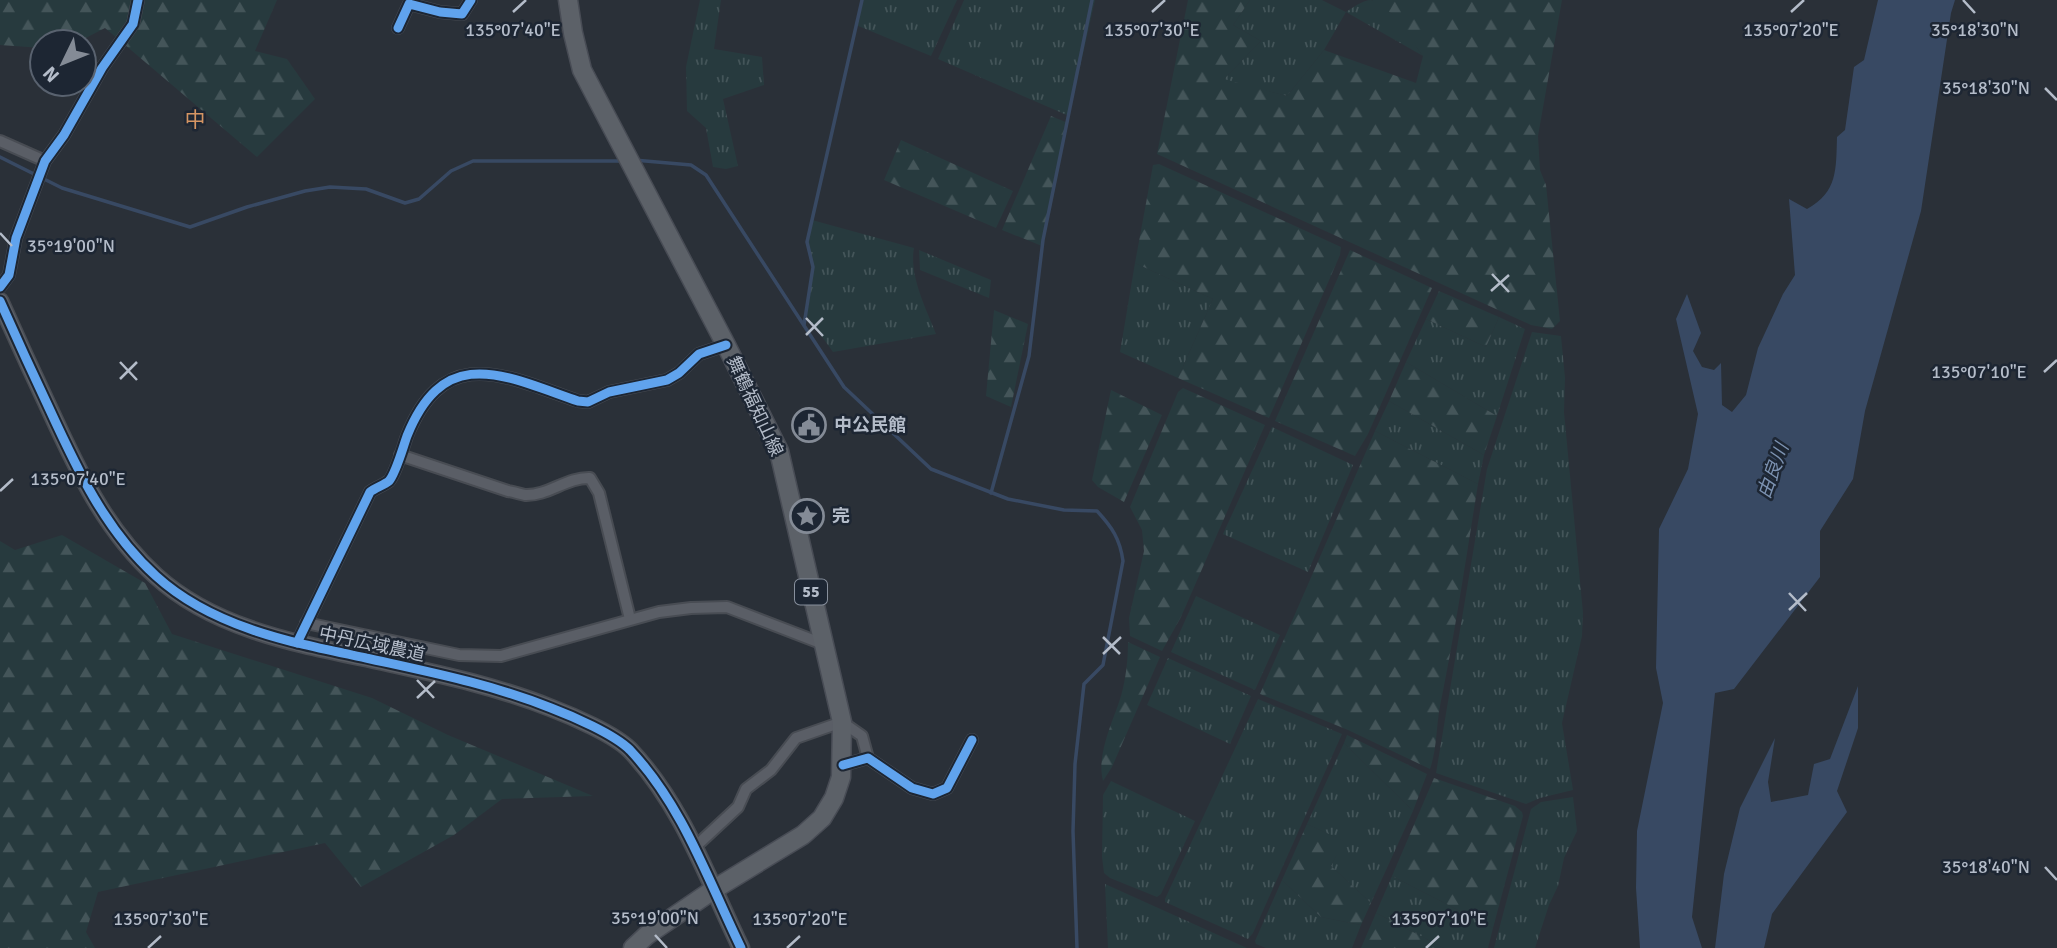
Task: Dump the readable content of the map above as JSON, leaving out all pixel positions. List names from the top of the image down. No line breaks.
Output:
{"streets":{"main road":["舞鶴福知山線","55"],"street":["中丹広域農道"]},"crossings":[["舞鶴福知山線","中丹広域農道"]],"districts":["中"],"water":["由良川"],"places":{"public building":["中公民館"],"place":["完"]},"north":"bottom left","coordinates":["135°07'40\"E","135°07'30\"E","135°07'20\"E","35°18'30\"N","35°19'00\"N","135°07'10\"E","35°18'40\"N"]}
